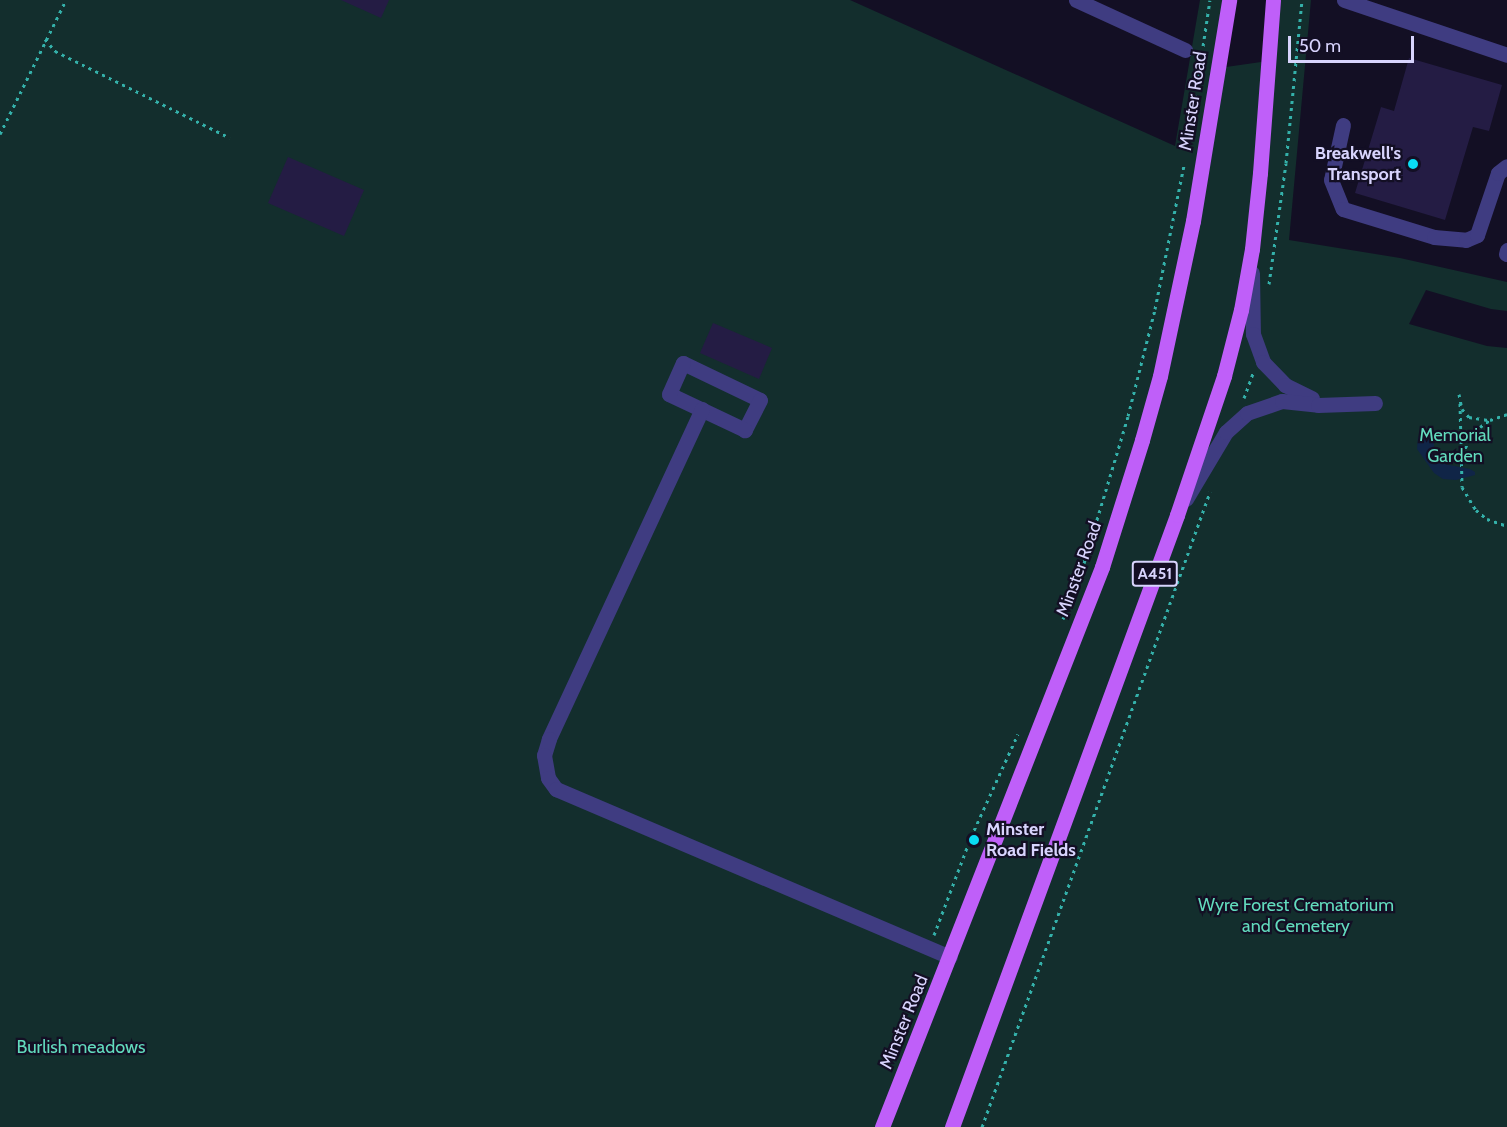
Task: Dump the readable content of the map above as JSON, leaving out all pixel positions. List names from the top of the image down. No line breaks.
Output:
{"streets":{"main road":["Minster Road","A451"]},"parks":["Memorial Garden","Wyre Forest Crematorium and Cemetery","Burlish meadows"],"places":["Breakwell's Transport","Minster Road Fields"],"scale_bar":"50 m"}
